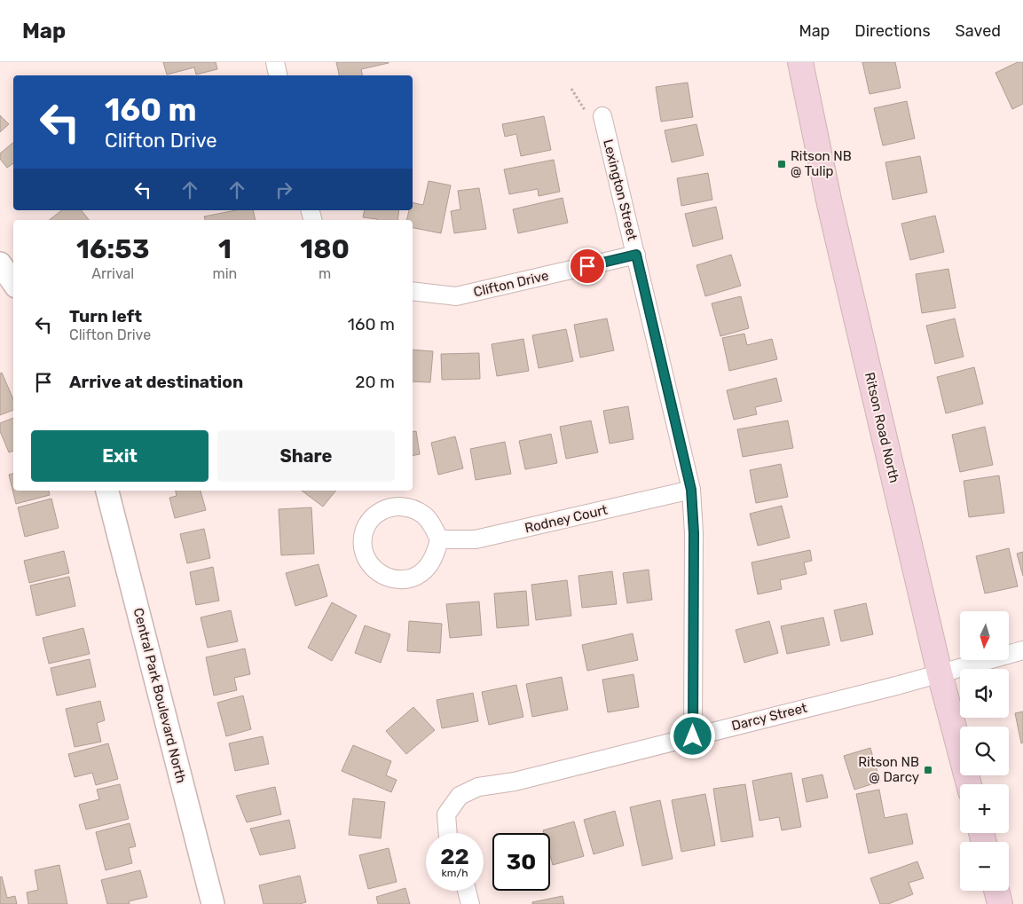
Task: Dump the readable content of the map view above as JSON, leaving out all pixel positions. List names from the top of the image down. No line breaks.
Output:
{"streets":{"main road":["Ritson Road North"],"street":["Lexington Street","Clifton Drive","Rodney Court","Central Park Boulevard North","Darcy Street"]},"crossings":[["Lexington Street","Clifton Drive"],["Lexington Street","Rodney Court"],["Lexington Street","Darcy Street"],["Ritson Road North","Darcy Street"]],"places":{"transit":["Ritson NB @ Tulip","Ritson NB @ Darcy"]},"north":"bottom","page":{"header":"Map","nav":["Map","Directions","Saved"],"turn":["160 m","Clifton Drive"],"eta":["16:53","Arrival","1","min","180","m"],"list":[{"name":"Turn left","note":"Clifton Drive","value":"160 m"},{"name":"Arrive at destination","value":"20 m"}],"buttons":["Exit","Share"],"map_buttons":["+","−"],"speed":"22 km/h","limit":"30"}}
